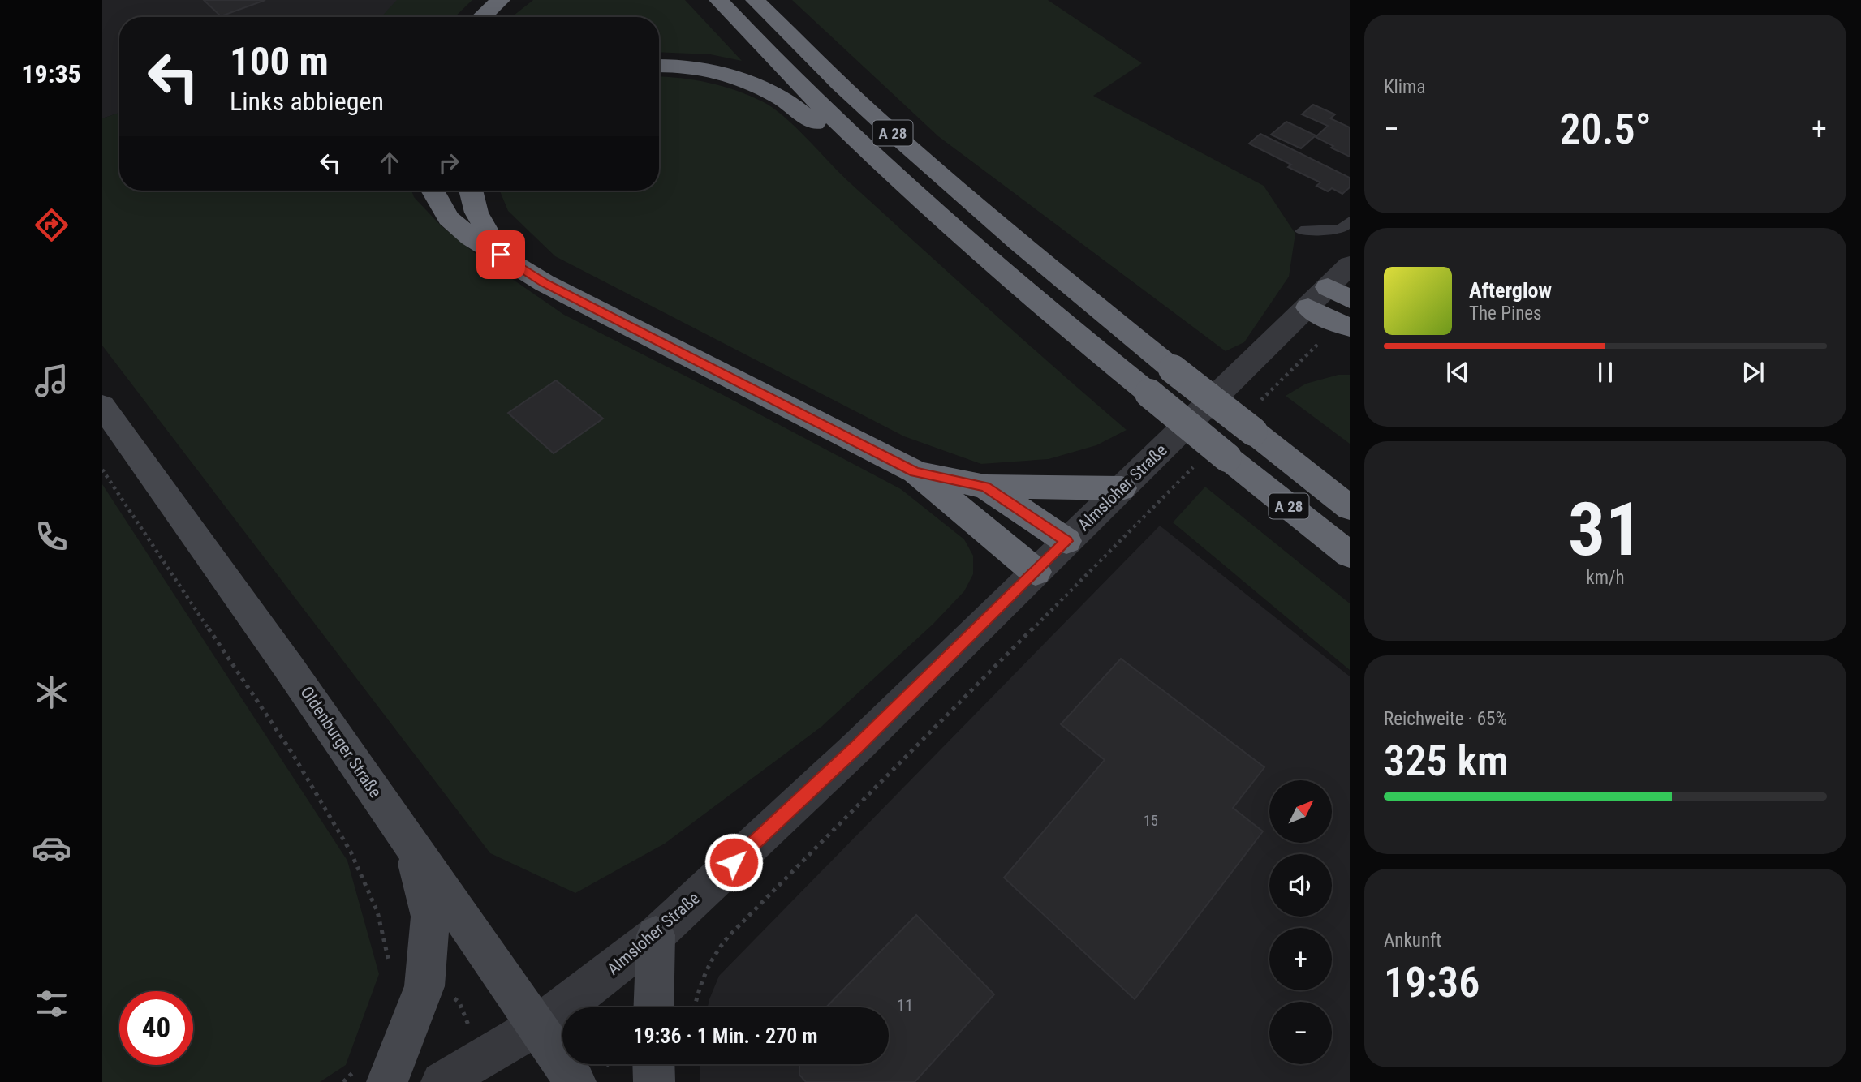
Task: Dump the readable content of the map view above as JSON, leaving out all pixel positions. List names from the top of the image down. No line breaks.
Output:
{"streets":{"highway":["A 28"],"main road":["Oldenburger Straße"],"street":["Almsloher Straße"]},"crossings":[["Almsloher Straße","Oldenburger Straße"]],"house_numbers":["15","11"],"north":"top right","page":{"tabs":"19:35","tile":["Klima",["31","km/h"],["Reichweite · 65%","325 km"],["Ankunft","19:36"]],"turn":["100 m","Links abbiegen"],"heat":["−","20.5°","+"],"song":["Afterglow","The Pines"],"map_buttons":["+","−"],"limit":"40","trip":"19:36 · 1 Min. · 270 m"}}
